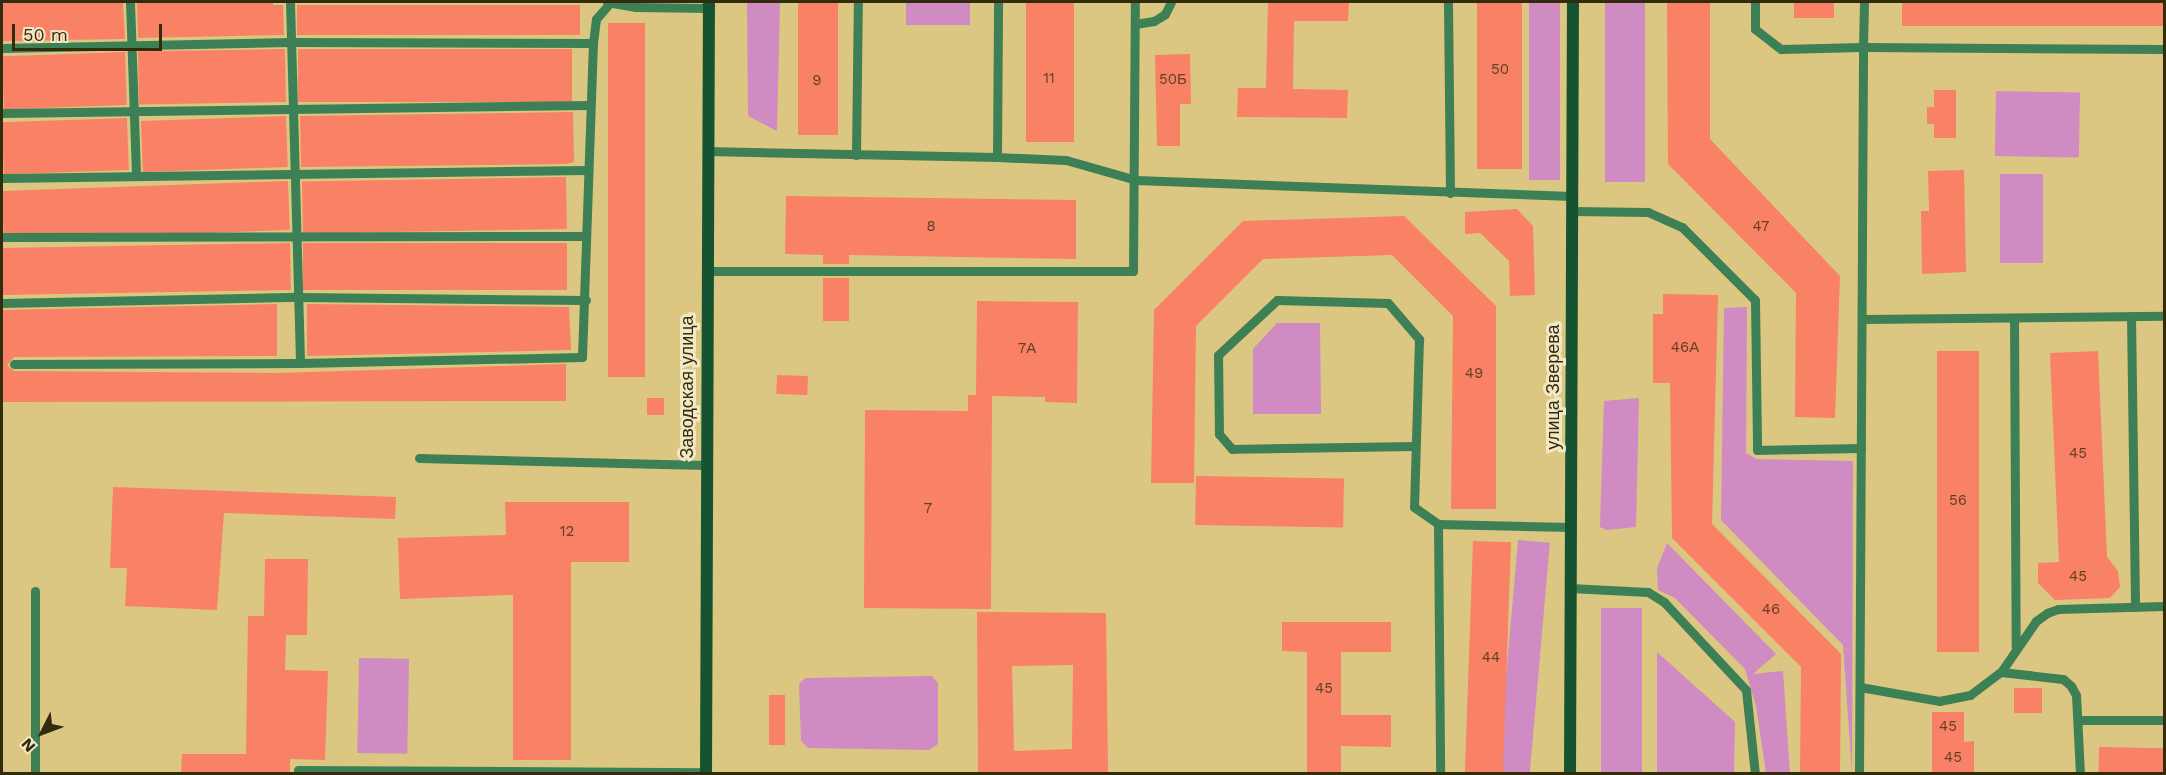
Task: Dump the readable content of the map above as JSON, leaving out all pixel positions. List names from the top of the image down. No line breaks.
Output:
{"streets":{"main road":["Заводская улица","улица Зверева"]},"house_numbers":["50","11","50Б","9","8","47","46А","7А","49","45","56","7","12","45","46","44","45","45","45"],"scale_bar":"50 m","north":"bottom left"}
